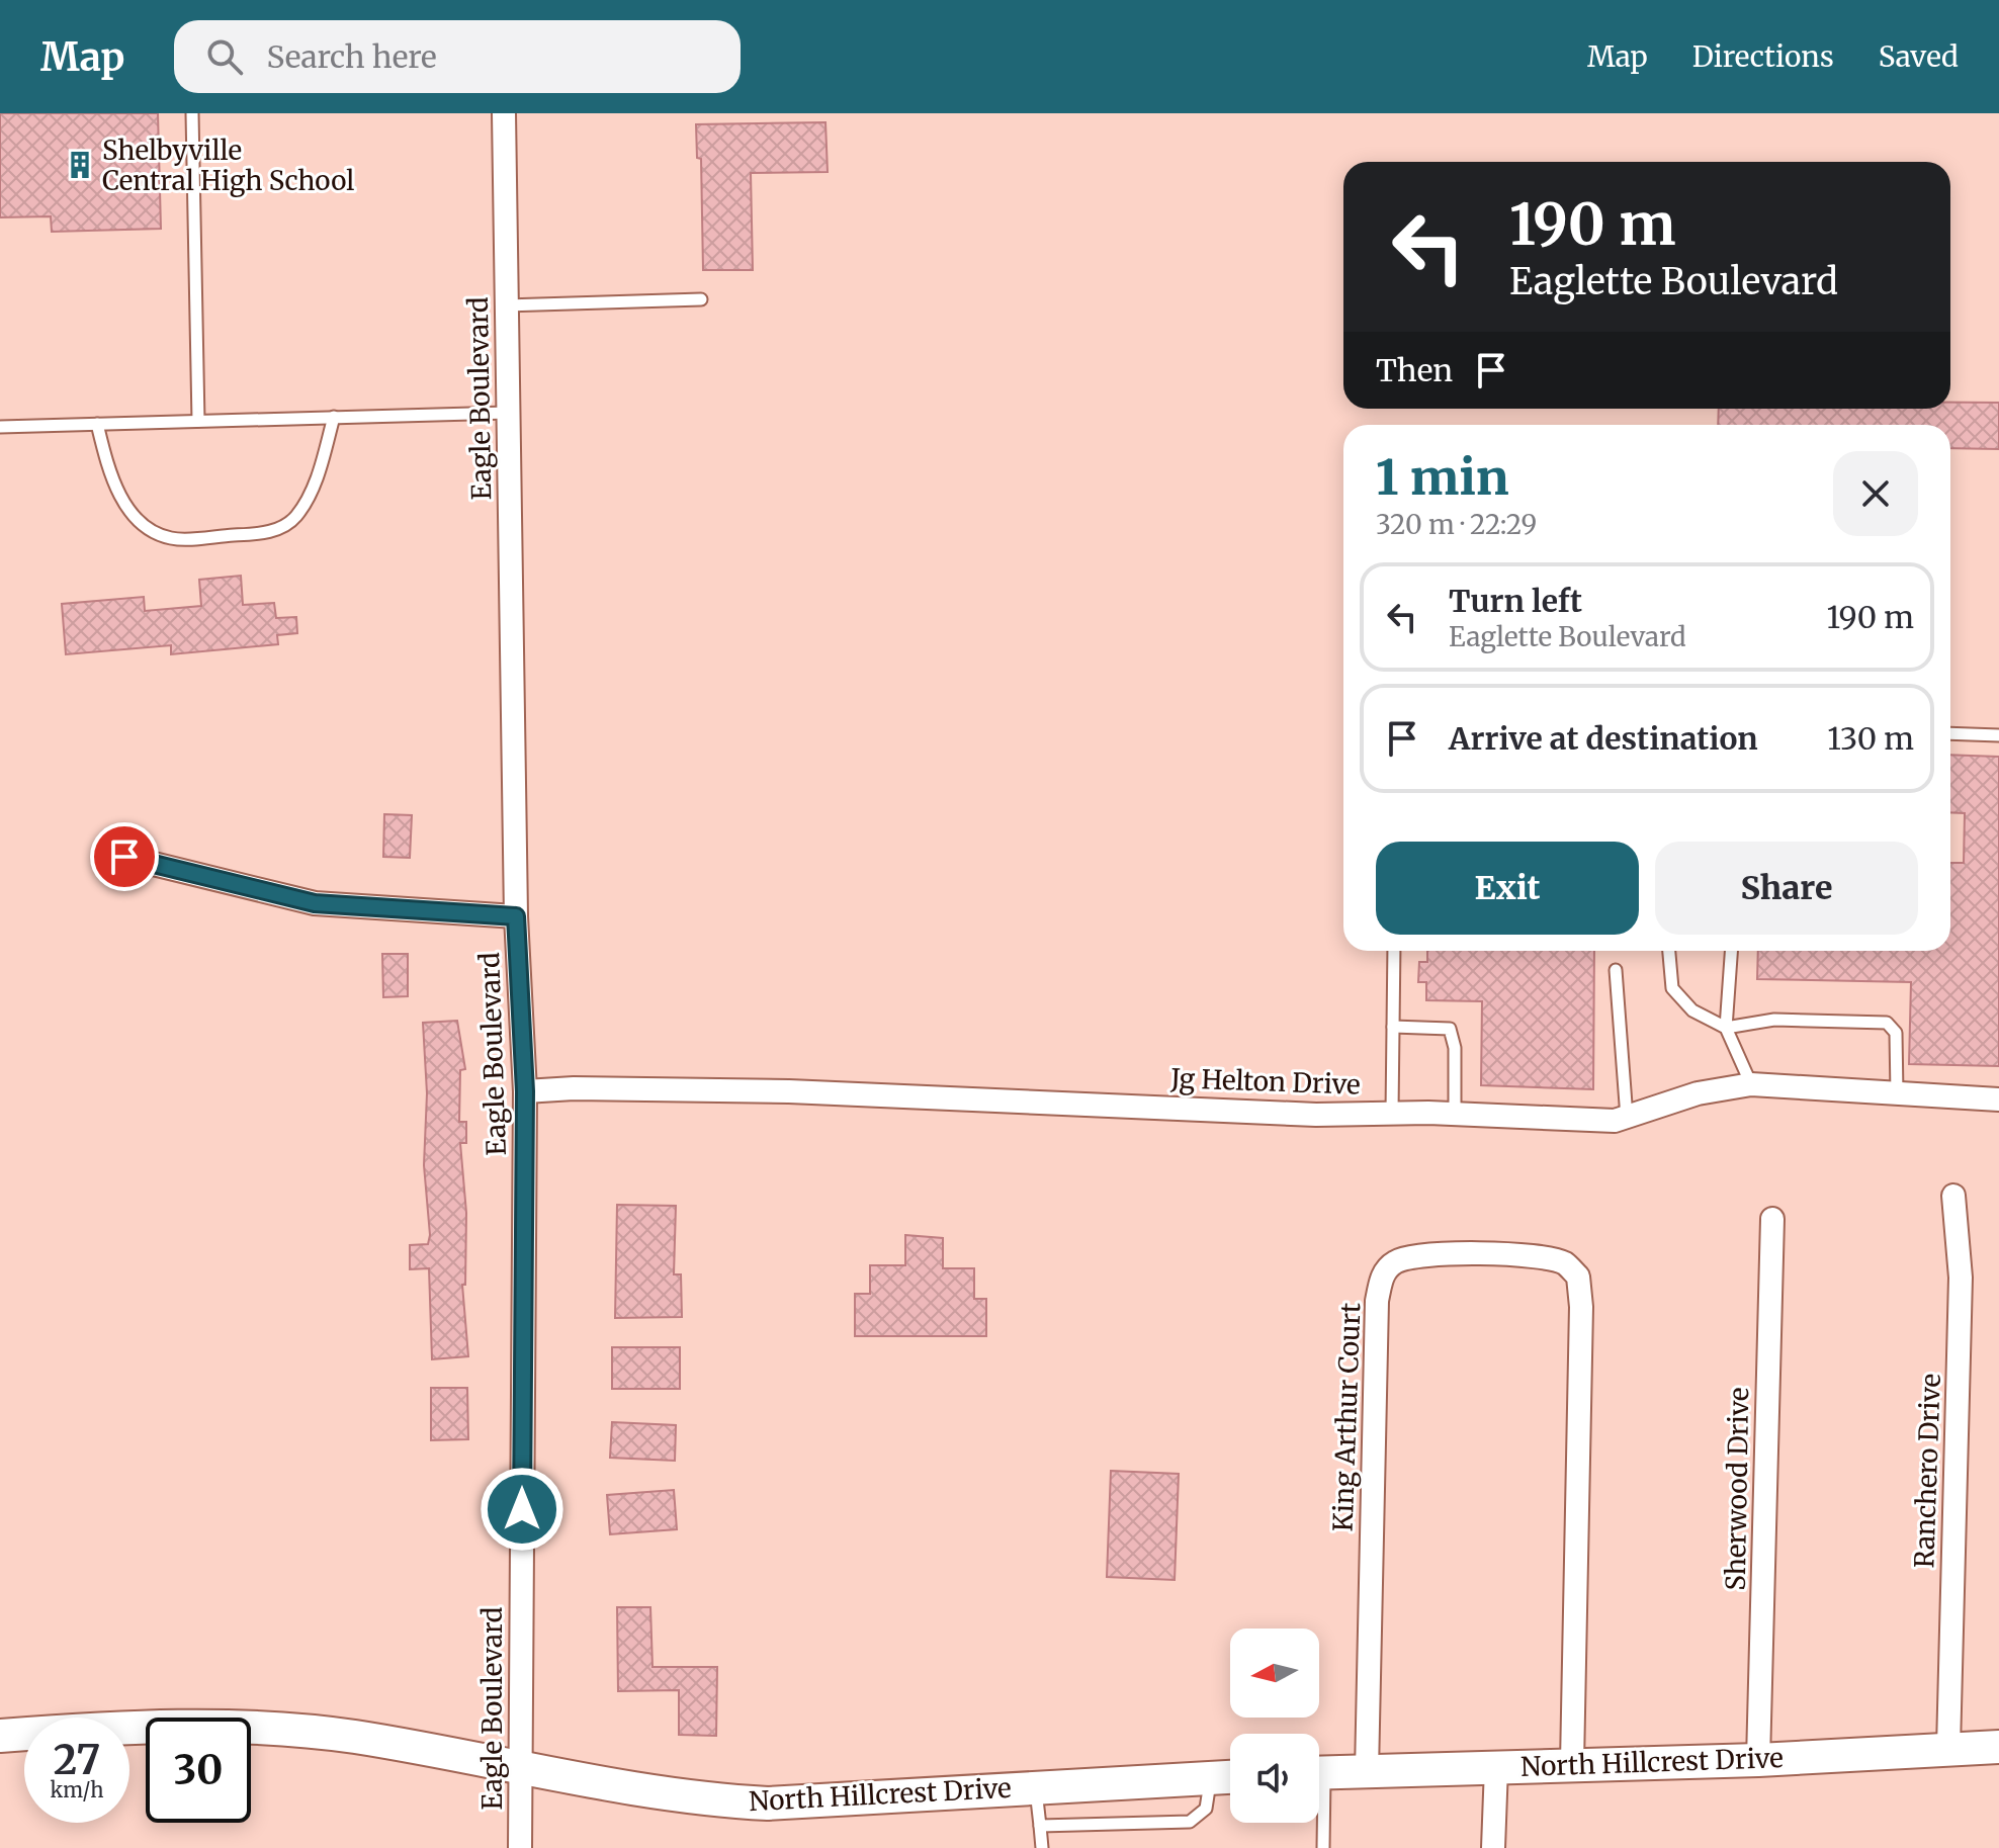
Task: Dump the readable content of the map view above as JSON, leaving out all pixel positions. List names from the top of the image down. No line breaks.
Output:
{"streets":{"street":["Eagle Boulevard","Jg Helton Drive","King Arthur Court","Ranchero Drive","Sherwood Drive","North Hillcrest Drive"]},"crossings":[["Eagle Boulevard","Jg Helton Drive"],["Eagle Boulevard","North Hillcrest Drive"],["King Arthur Court","North Hillcrest Drive"],["Ranchero Drive","North Hillcrest Drive"],["Sherwood Drive","North Hillcrest Drive"]],"places":{"building":["Shelbyville Central High School"]},"north":"left","page":{"header":"Map","search":"Search here","nav":["Map","Directions","Saved"],"turn":["190 m","Eaglette Boulevard"],"then":"Then","heading":["1 min","320 m · 22:29"],"list":[{"name":"Turn left","note":"Eaglette Boulevard","value":"190 m"},{"name":"Arrive at destination","value":"130 m"}],"buttons":["Exit","Share"],"speed":"27 km/h","limit":"30"}}
